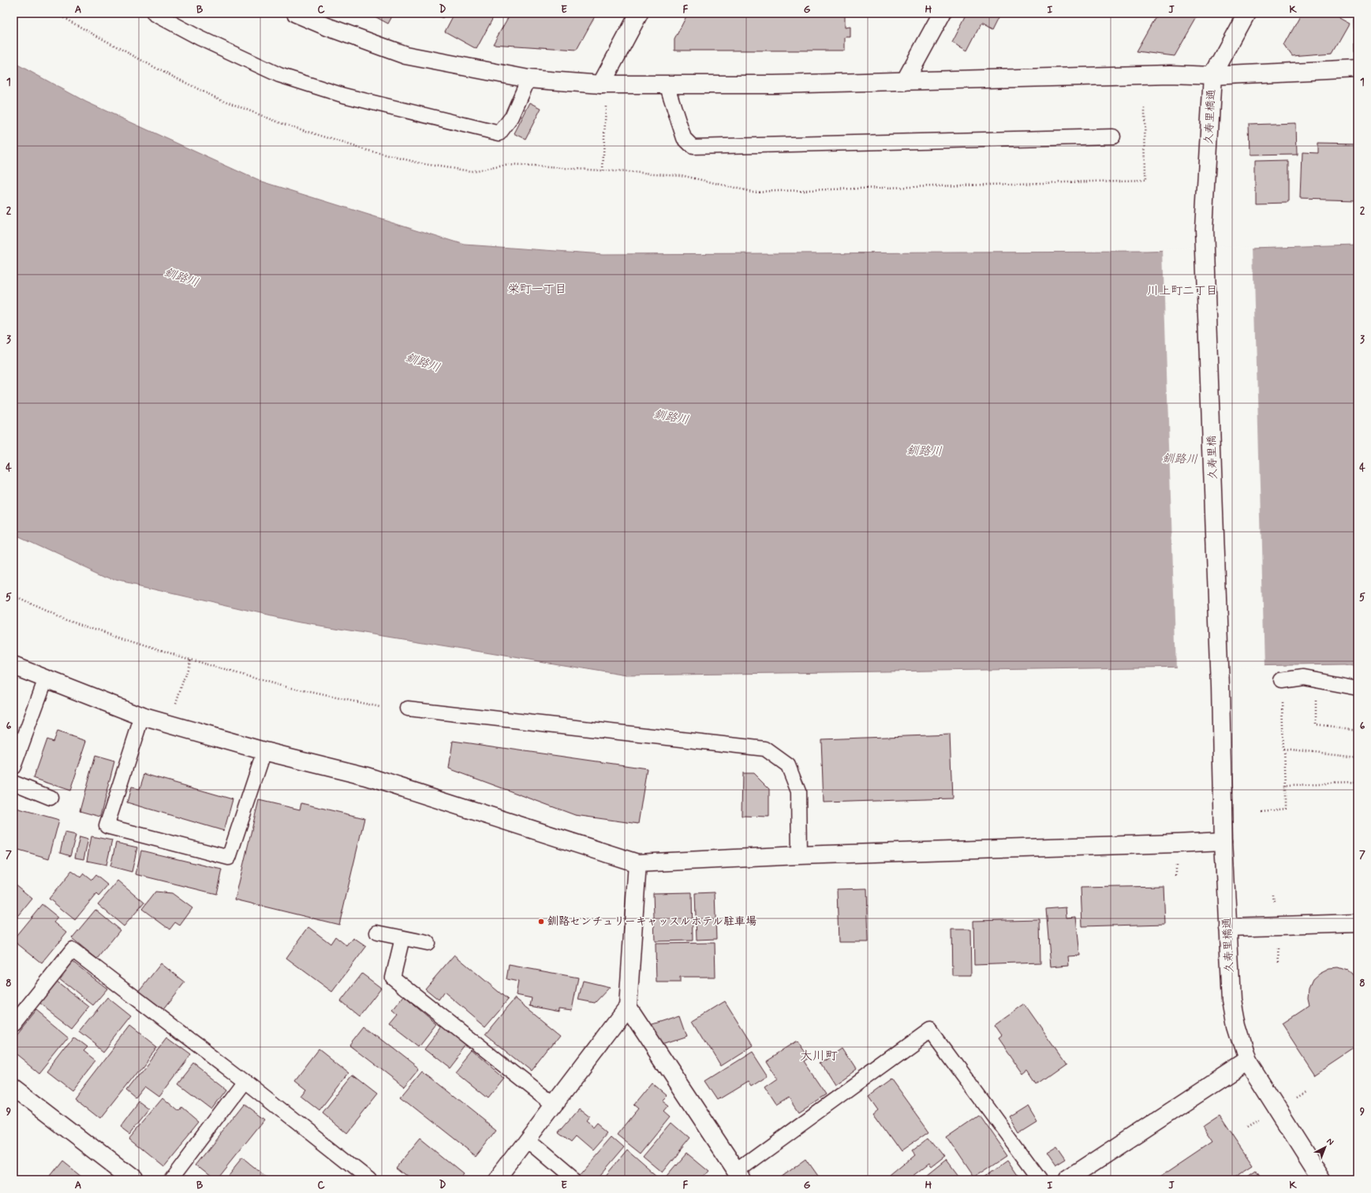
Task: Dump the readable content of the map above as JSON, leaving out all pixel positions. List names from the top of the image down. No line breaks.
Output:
{"streets":{"street":["久寿里橋通","久寿里橋"]},"crossings":[["久寿里橋通","久寿里橋"]],"districts":["栄町一丁目","川上町二丁目","大川町"],"water":["釧路川"],"places":["釧路センチュリーキャッスルホテル駐車場"],"north":"top right","grid":{"columns":["A","B","C","D","E","F","G","H","I","J","K"],"rows":["1","2","3","4","5","6","7","8","9"]}}
